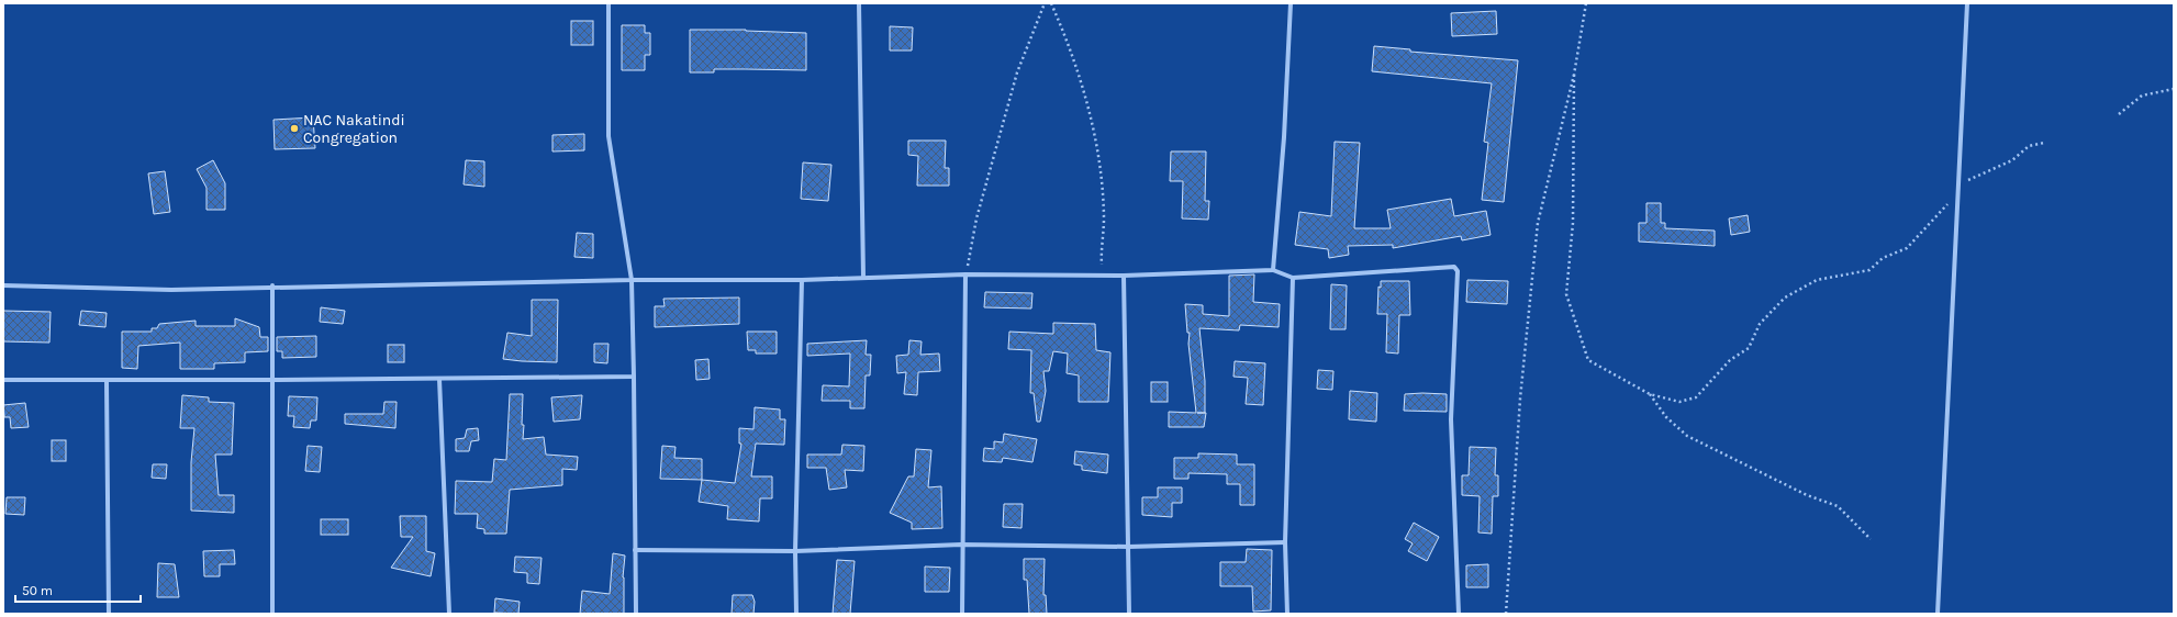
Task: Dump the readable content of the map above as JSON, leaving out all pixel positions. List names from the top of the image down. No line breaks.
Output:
{"places":["NAC Nakatindi Congregation"],"scale_bar":"50 m"}
